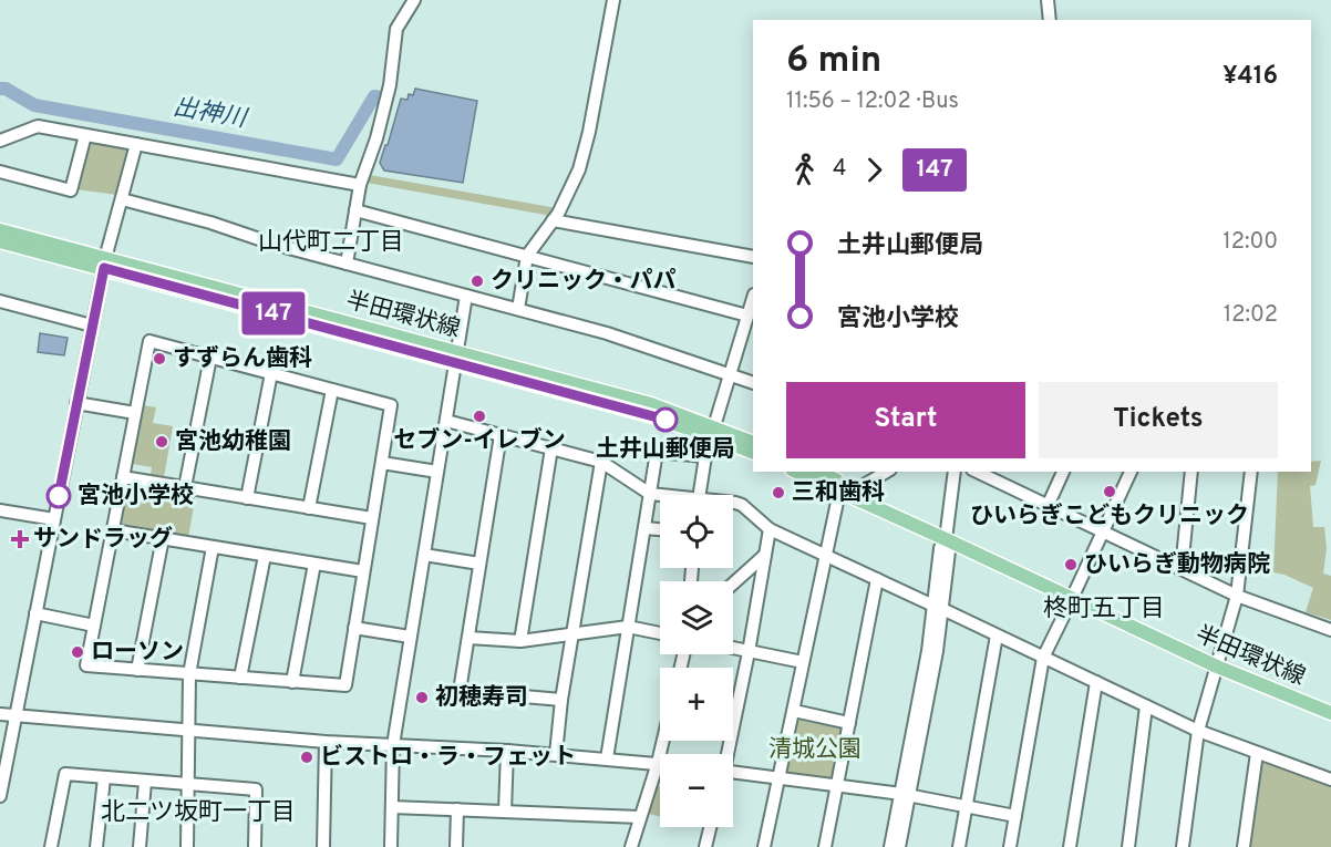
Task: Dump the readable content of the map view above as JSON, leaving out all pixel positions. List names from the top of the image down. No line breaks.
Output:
{"streets":{"main road":["半田環状線"]},"districts":["山代町二丁目","柊町五丁目","北二ツ坂町一丁目"],"water":["出神川"],"parks":["清城公園"],"places":{"other":["クリニック・パパ","すずらん歯科","セブン-イレブン","土井山郵便局","宮池幼稚園","ひいらぎこどもクリニック","三和歯科","宮池小学校","ひいらぎ動物病院","ローソン","初穂寿司","ビストロ・ラ・フェット"],"health":["サンドラッグ"]},"lines":["bus line 147"],"page":{"on_map":"147","heading":["6 min","11:56 – 12:02 · Bus","¥416"],"legs":["4","147"],"list":[{"name":"土井山郵便局","value":"12:00"},{"name":"宮池小学校","value":"12:02"}],"buttons":["Start","Tickets"],"map_buttons":["+","−"]}}
